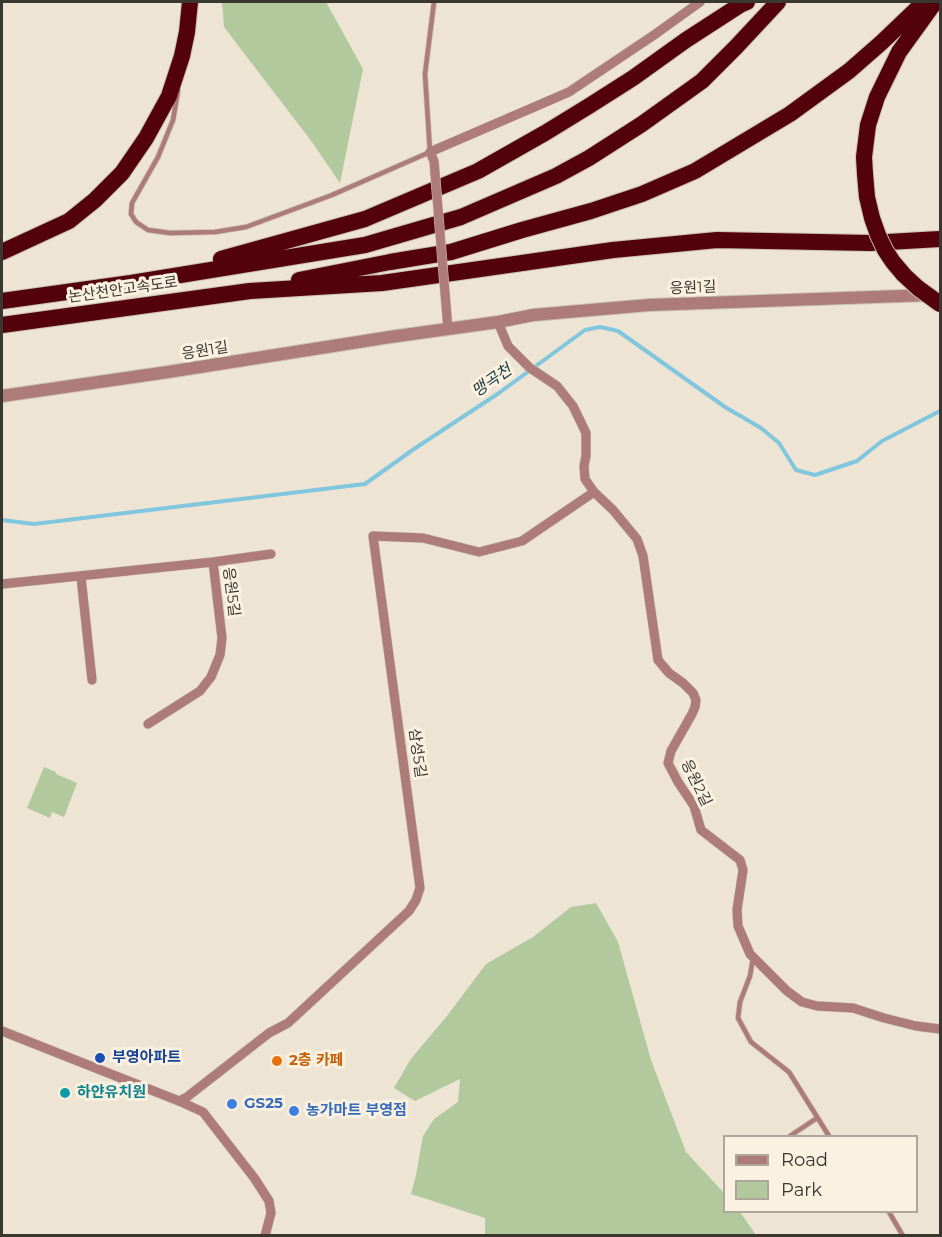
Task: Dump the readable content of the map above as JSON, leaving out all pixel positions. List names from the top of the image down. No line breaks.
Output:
{"streets":{"highway":["논산천안고속도로"],"street":["응원1길","응원5길","삼성5길","응원2길"]},"crossings":[["응원1길","응원2길"],["삼성5길","응원2길"]],"water":["맹곡천"],"places":["부영아파트","2층 카페","하얀유치원","GS25","농가마트 부영점"],"legend":["Road","Park"]}
